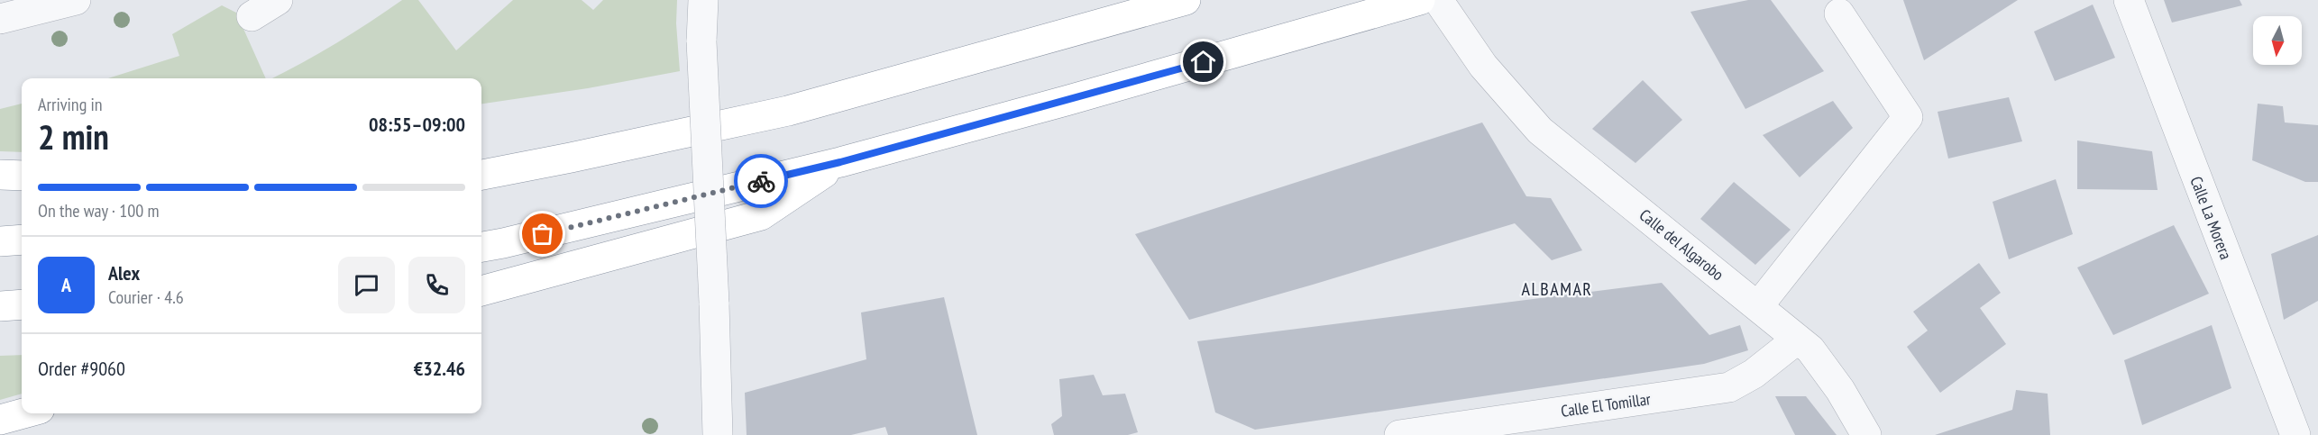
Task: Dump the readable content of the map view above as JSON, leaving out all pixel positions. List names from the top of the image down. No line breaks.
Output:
{"streets":{"street":["Calle La Morera","Calle del Algarobo","Calle El Tomillar"]},"crossings":[["Calle del Algarobo","Calle El Tomillar"]],"districts":["ALBAMAR"],"north":"bottom","page":{"heading":["2 min","Arriving in","08:55–09:00"],"panel":["Alex","Courier · 4.6","Order #9060","€32.46"],"bar":"On the way · 100 m","round":"A"}}
